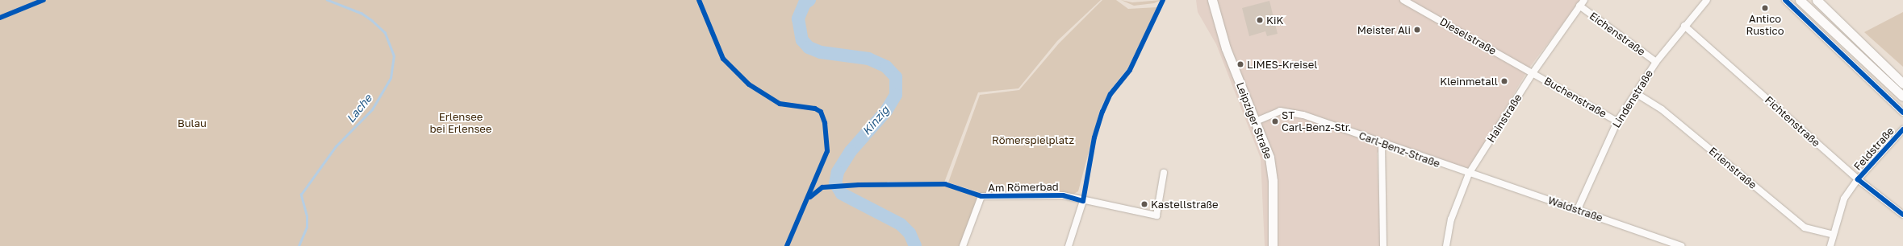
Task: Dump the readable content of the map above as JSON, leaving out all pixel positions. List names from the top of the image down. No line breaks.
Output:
{"streets":{"main road":["Leipziger Straße"],"street":["Eichenstraße","Dieselstraße","Buchenstraße","Lindenstraße","Hainstraße","Fichtenstraße","Feldstraße","Carl-Benz-Straße","Erlenstraße","Am Römerbad","Waldstraße"]},"crossings":[["Eichenstraße","Lindenstraße"],["Eichenstraße","Hainstraße"],["Dieselstraße","Buchenstraße"],["Dieselstraße","Hainstraße"],["Buchenstraße","Lindenstraße"],["Buchenstraße","Hainstraße"],["Lindenstraße","Fichtenstraße"],["Lindenstraße","Erlenstraße"],["Lindenstraße","Waldstraße"],["Hainstraße","Carl-Benz-Straße"],["Hainstraße","Waldstraße"],["Leipziger Straße","Carl-Benz-Straße"],["Fichtenstraße","Feldstraße"],["Feldstraße","Erlenstraße"],["Carl-Benz-Straße","Waldstraße"]],"water":["Lache","Kinzig"],"parks":["Erlensee bei Erlensee","Bulau","Römerspielplatz"],"places":["Antico Rustico","KiK","Meister Ali","LIMES-Kreisel","Kleinmetall","ST Carl-Benz-Str.","Kastellstraße"]}
